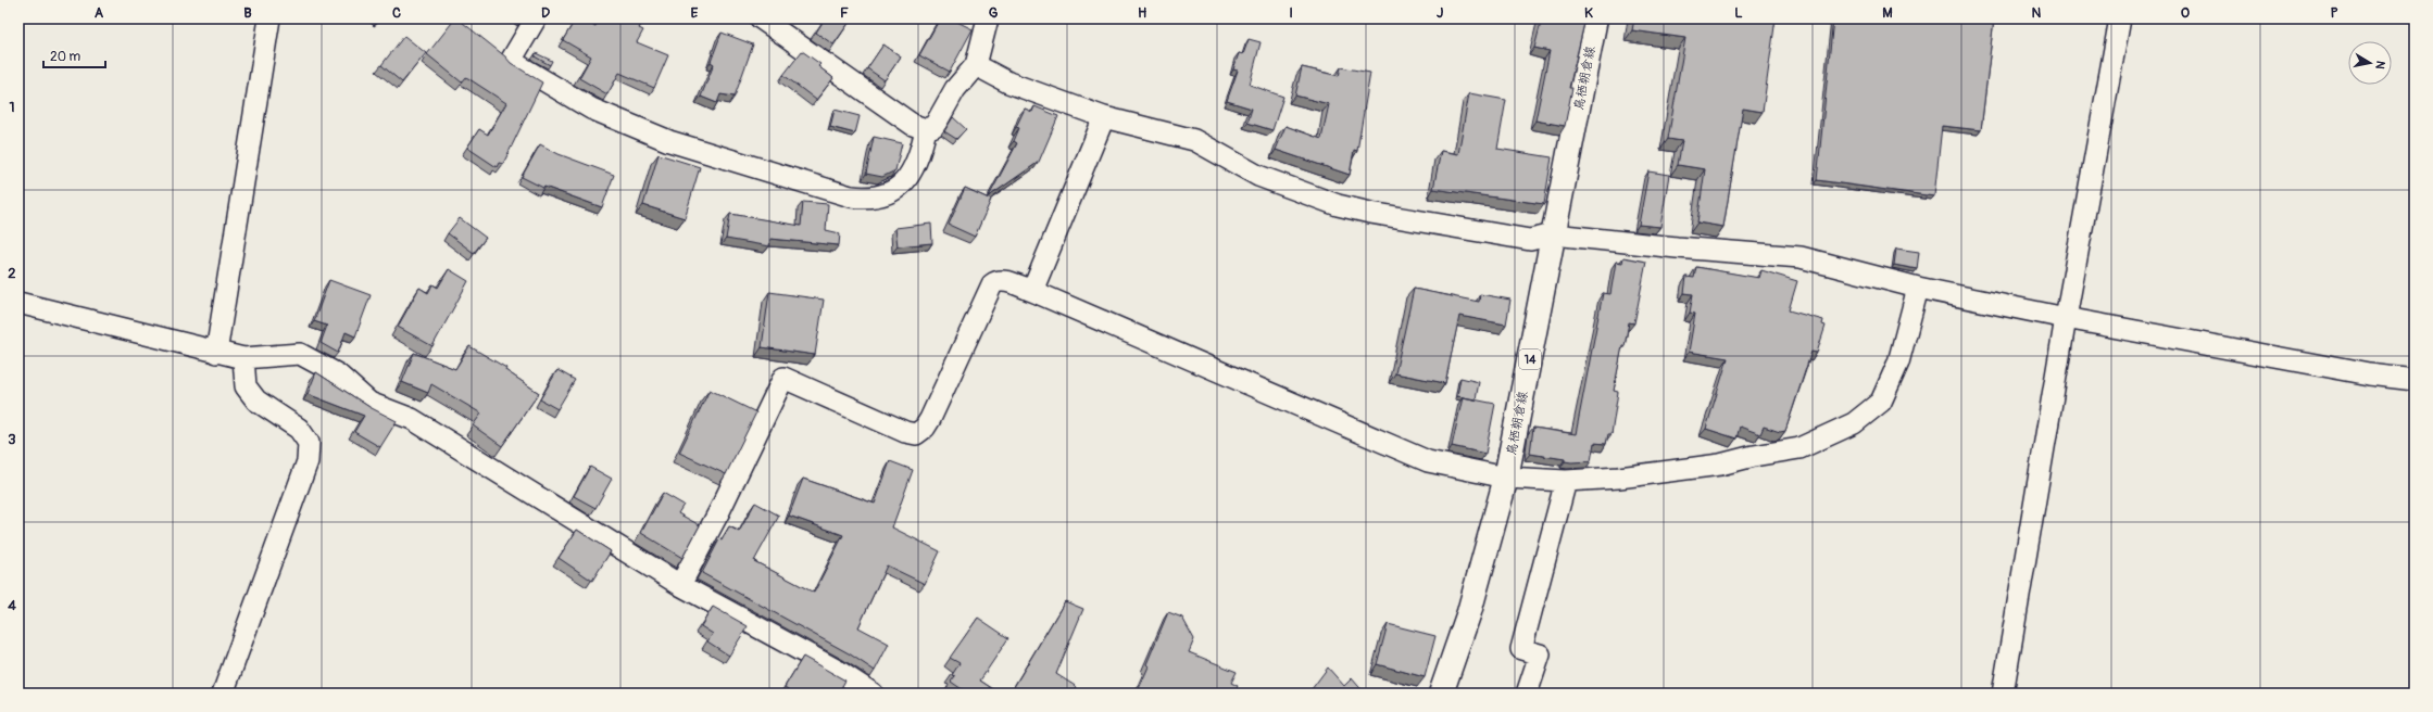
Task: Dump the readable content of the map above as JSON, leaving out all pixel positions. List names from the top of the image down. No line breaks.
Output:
{"streets":{"main road":["鳥栖朝倉線","14"]},"scale_bar":"20 m","north":"right","grid":{"columns":["A","B","C","D","E","F","G","H","I","J","K","L","M","N","O","P"],"rows":["1","2","3","4"]}}
